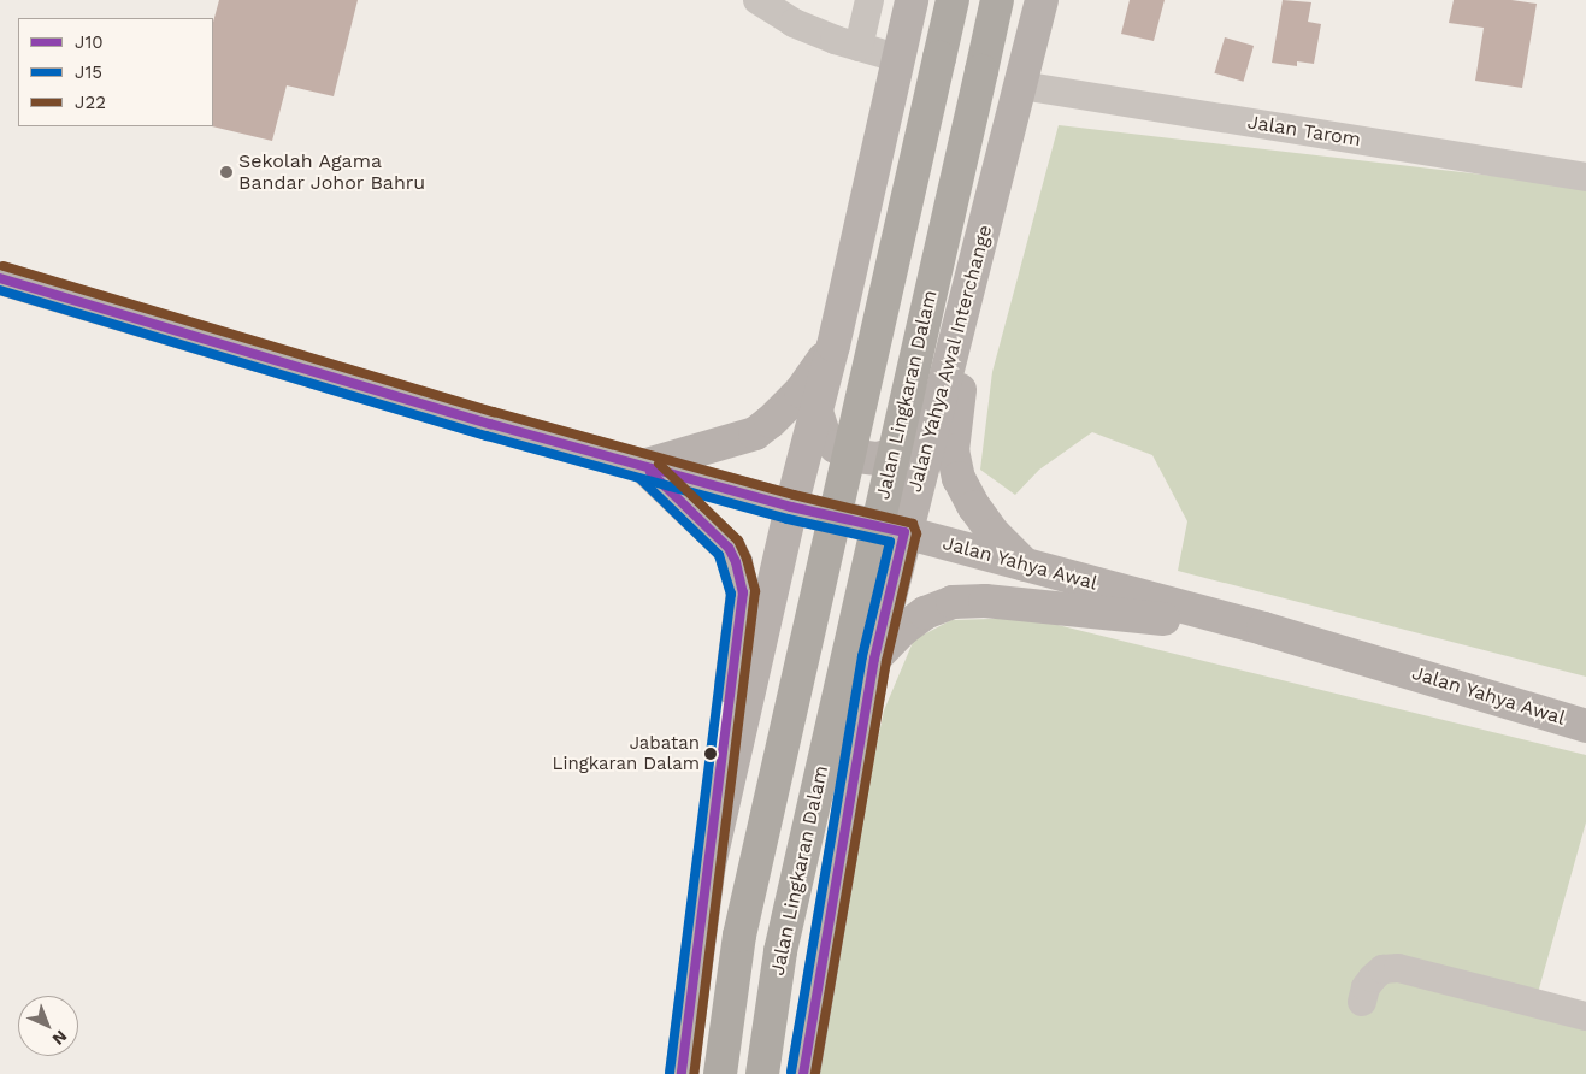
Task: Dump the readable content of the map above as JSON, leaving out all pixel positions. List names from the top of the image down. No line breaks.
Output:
{"streets":{"highway":["Jalan Lingkaran Dalam"],"main road":["Jalan Yahya Awal Interchange","Jalan Yahya Awal"],"street":["Jalan Tarom"]},"crossings":[["Jalan Tarom","Jalan Yahya Awal Interchange"],["Jalan Yahya Awal Interchange","Jalan Yahya Awal"]],"places":["Sekolah Agama Bandar Johor Bahru","Jabatan Lingkaran Dalam"],"lines":["transit line J22","transit line J10","transit line J15"],"legend":["J10","J15","J22"],"north":"bottom right"}
